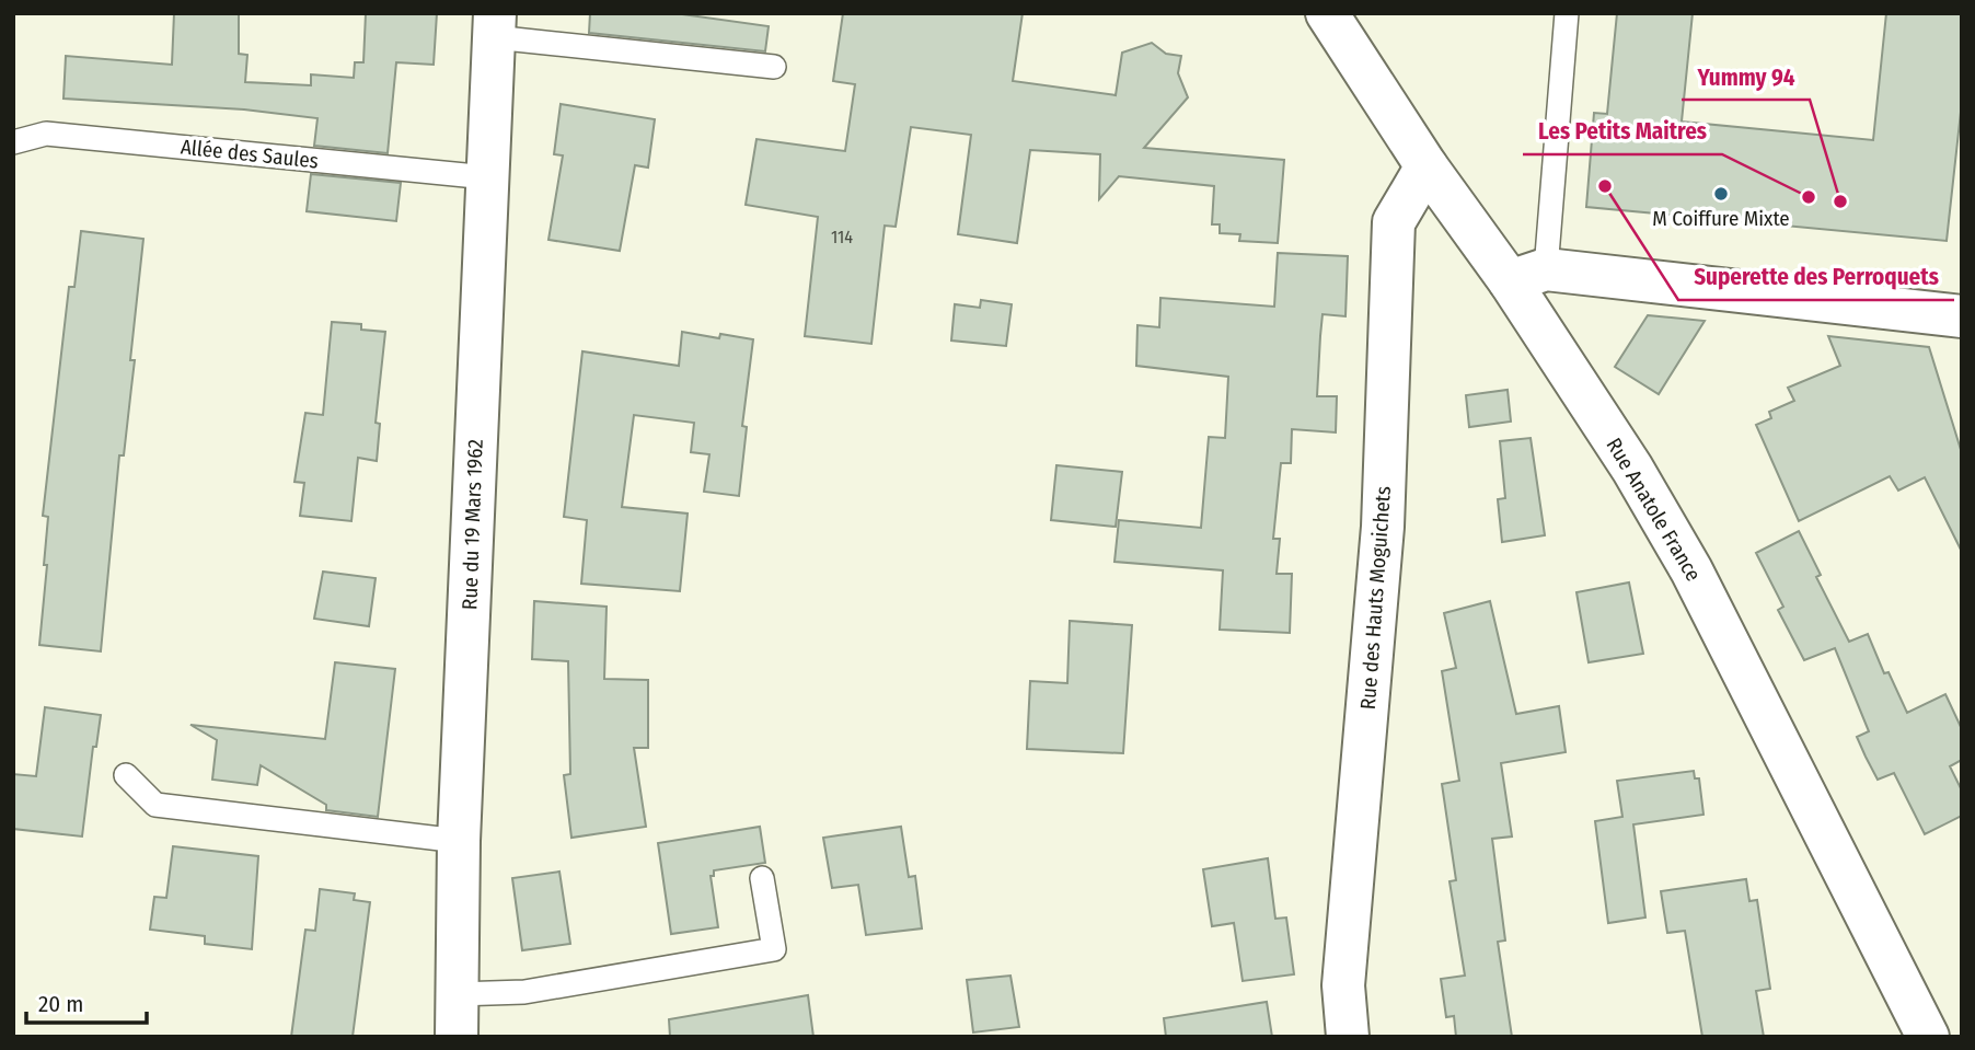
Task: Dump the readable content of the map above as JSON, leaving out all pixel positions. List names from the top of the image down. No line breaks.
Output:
{"streets":{"street":["Rue Anatole France","Rue du 19 Mars 1962","Rue des Hauts Moguichets"],"lane":["Allée des Saules"]},"crossings":[["Allée des Saules","Rue du 19 Mars 1962"],["Rue Anatole France","Rue des Hauts Moguichets"]],"places":["Superette des Perroquets","M Coiffure Mixte","Les Petits Maitres","Yummy 94"],"house_numbers":["114"],"scale_bar":"20 m"}
